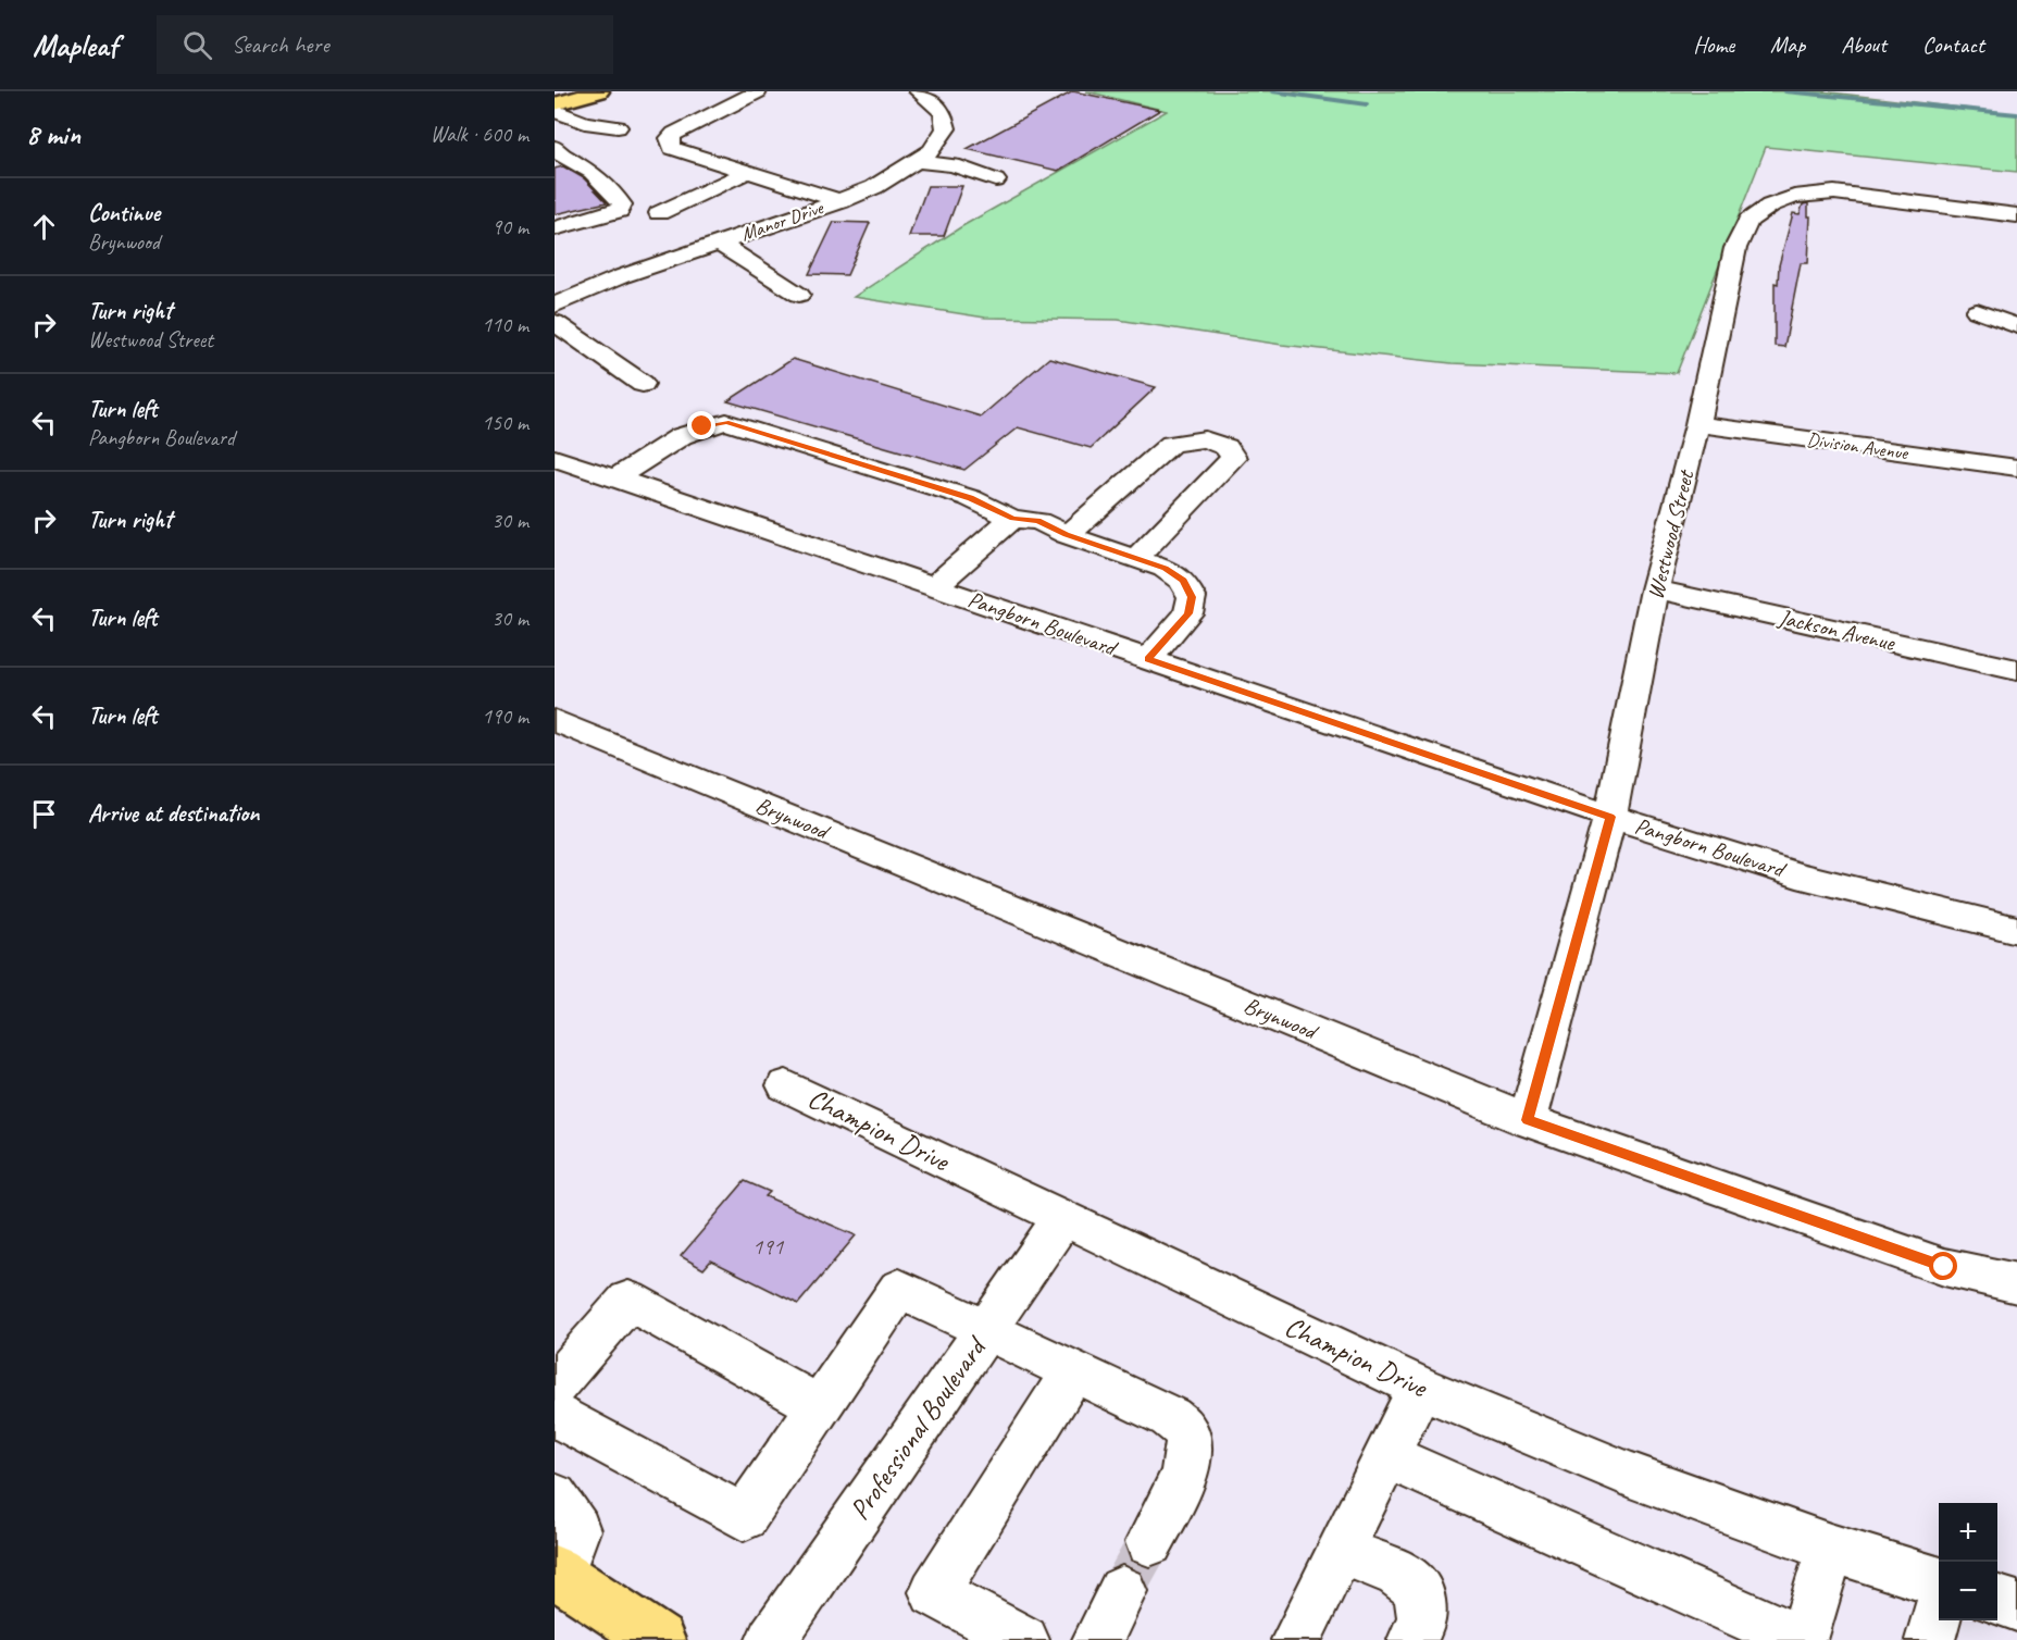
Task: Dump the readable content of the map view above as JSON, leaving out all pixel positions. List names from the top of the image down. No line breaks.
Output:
{"streets":{"street":["Manor Drive","Division Avenue","Westwood Street","Pangborn Boulevard","Jackson Avenue","Brynwood","Champion Drive","Professional Boulevard"]},"crossings":[["Division Avenue","Westwood Street"],["Westwood Street","Pangborn Boulevard"],["Westwood Street","Jackson Avenue"],["Westwood Street","Brynwood"],["Champion Drive","Professional Boulevard"]],"house_numbers":["191"],"page":{"header":"Mapleaf","search":"Search here","nav":["Home","Map","About","Contact"],"heading":["8 min","Walk · 600 m"],"list":[["Continue","Brynwood","90 m"],["Turn right","Westwood Street","110 m"],["Turn left","Pangborn Boulevard","150 m"],["Turn right","30 m"],["Turn left","30 m"],["Turn left","190 m"],"Arrive at destination"],"map_buttons":["+","−"]}}
